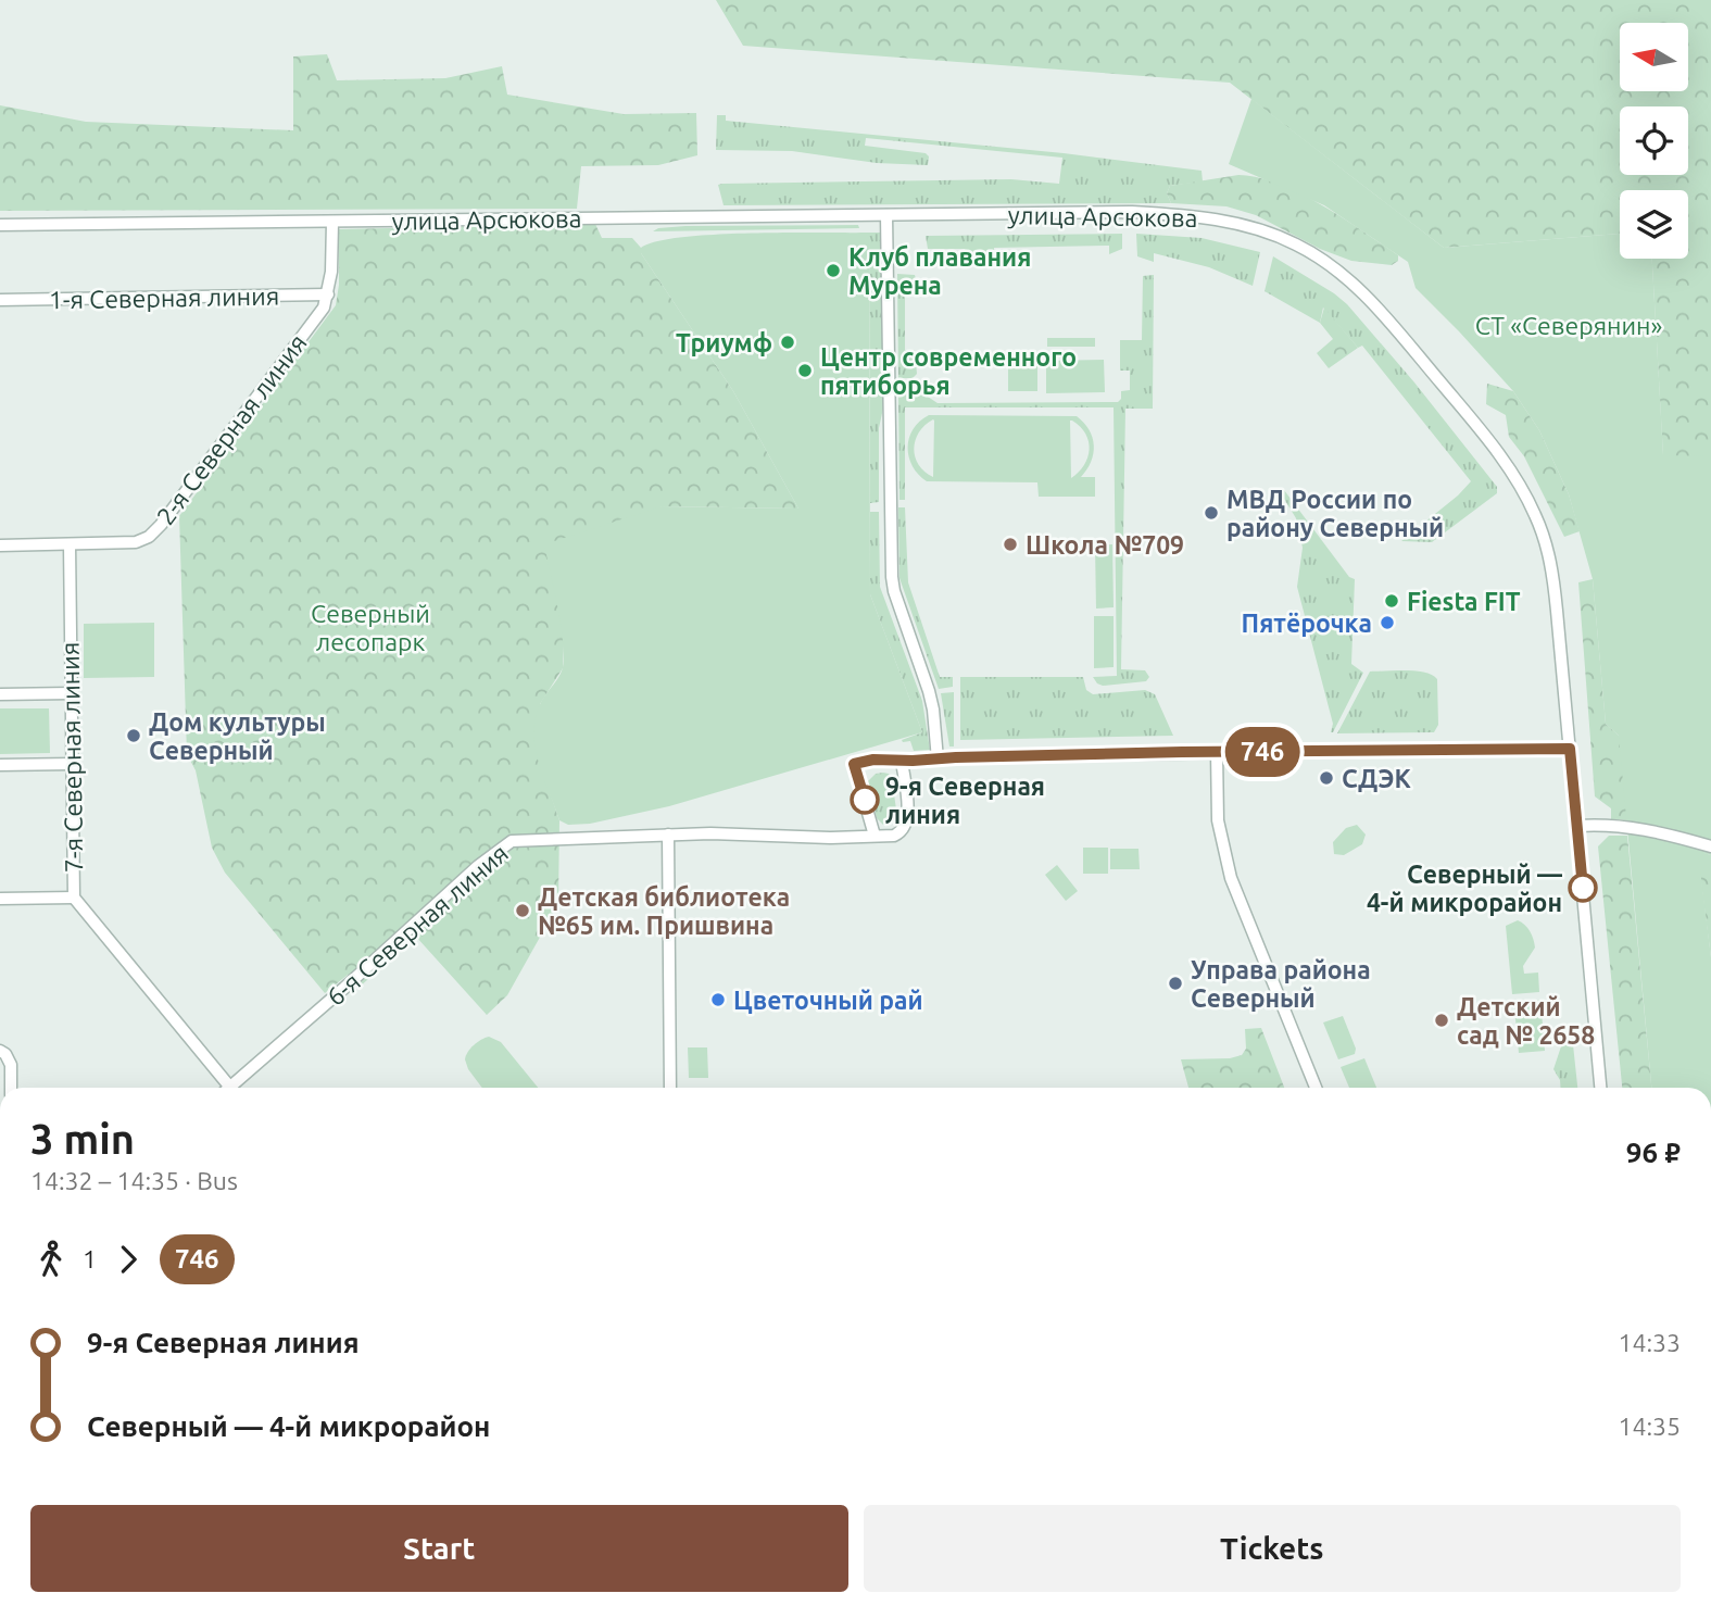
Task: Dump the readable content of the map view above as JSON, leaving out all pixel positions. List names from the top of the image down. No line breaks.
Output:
{"streets":{"street":["улица Арсюкова","1-я Северная линия","2-я Северная линия","7-я Северная линия","6-я Северная линия"]},"crossings":[["улица Арсюкова","2-я Северная линия"],["1-я Северная линия","2-я Северная линия"],["2-я Северная линия","7-я Северная линия"]],"parks":["СТ «Северянин»","Северный лесопарк"],"places":["Клуб плавания Мурена","Триумф","Центр современного пятиборья","МВД России по району Северный","Школа №709","Fiesta FIT","Пятёрочка","Дом культуры Северный","СДЭК","9-я Северная линия","Северный — 4-й микрорайон","Детская библиотека №65 им. Пришвина","Управа района Северный","Цветочный рай","Детский сад № 2658"],"lines":["bus line 746"],"north":"left","page":{"on_map":"746","heading":["3 min","14:32 – 14:35 · Bus","96 ₽"],"legs":["1","746"],"list":[{"name":"9-я Северная линия","value":"14:33"},{"name":"Северный — 4-й микрорайон","value":"14:35"}],"buttons":["Start","Tickets"]}}
